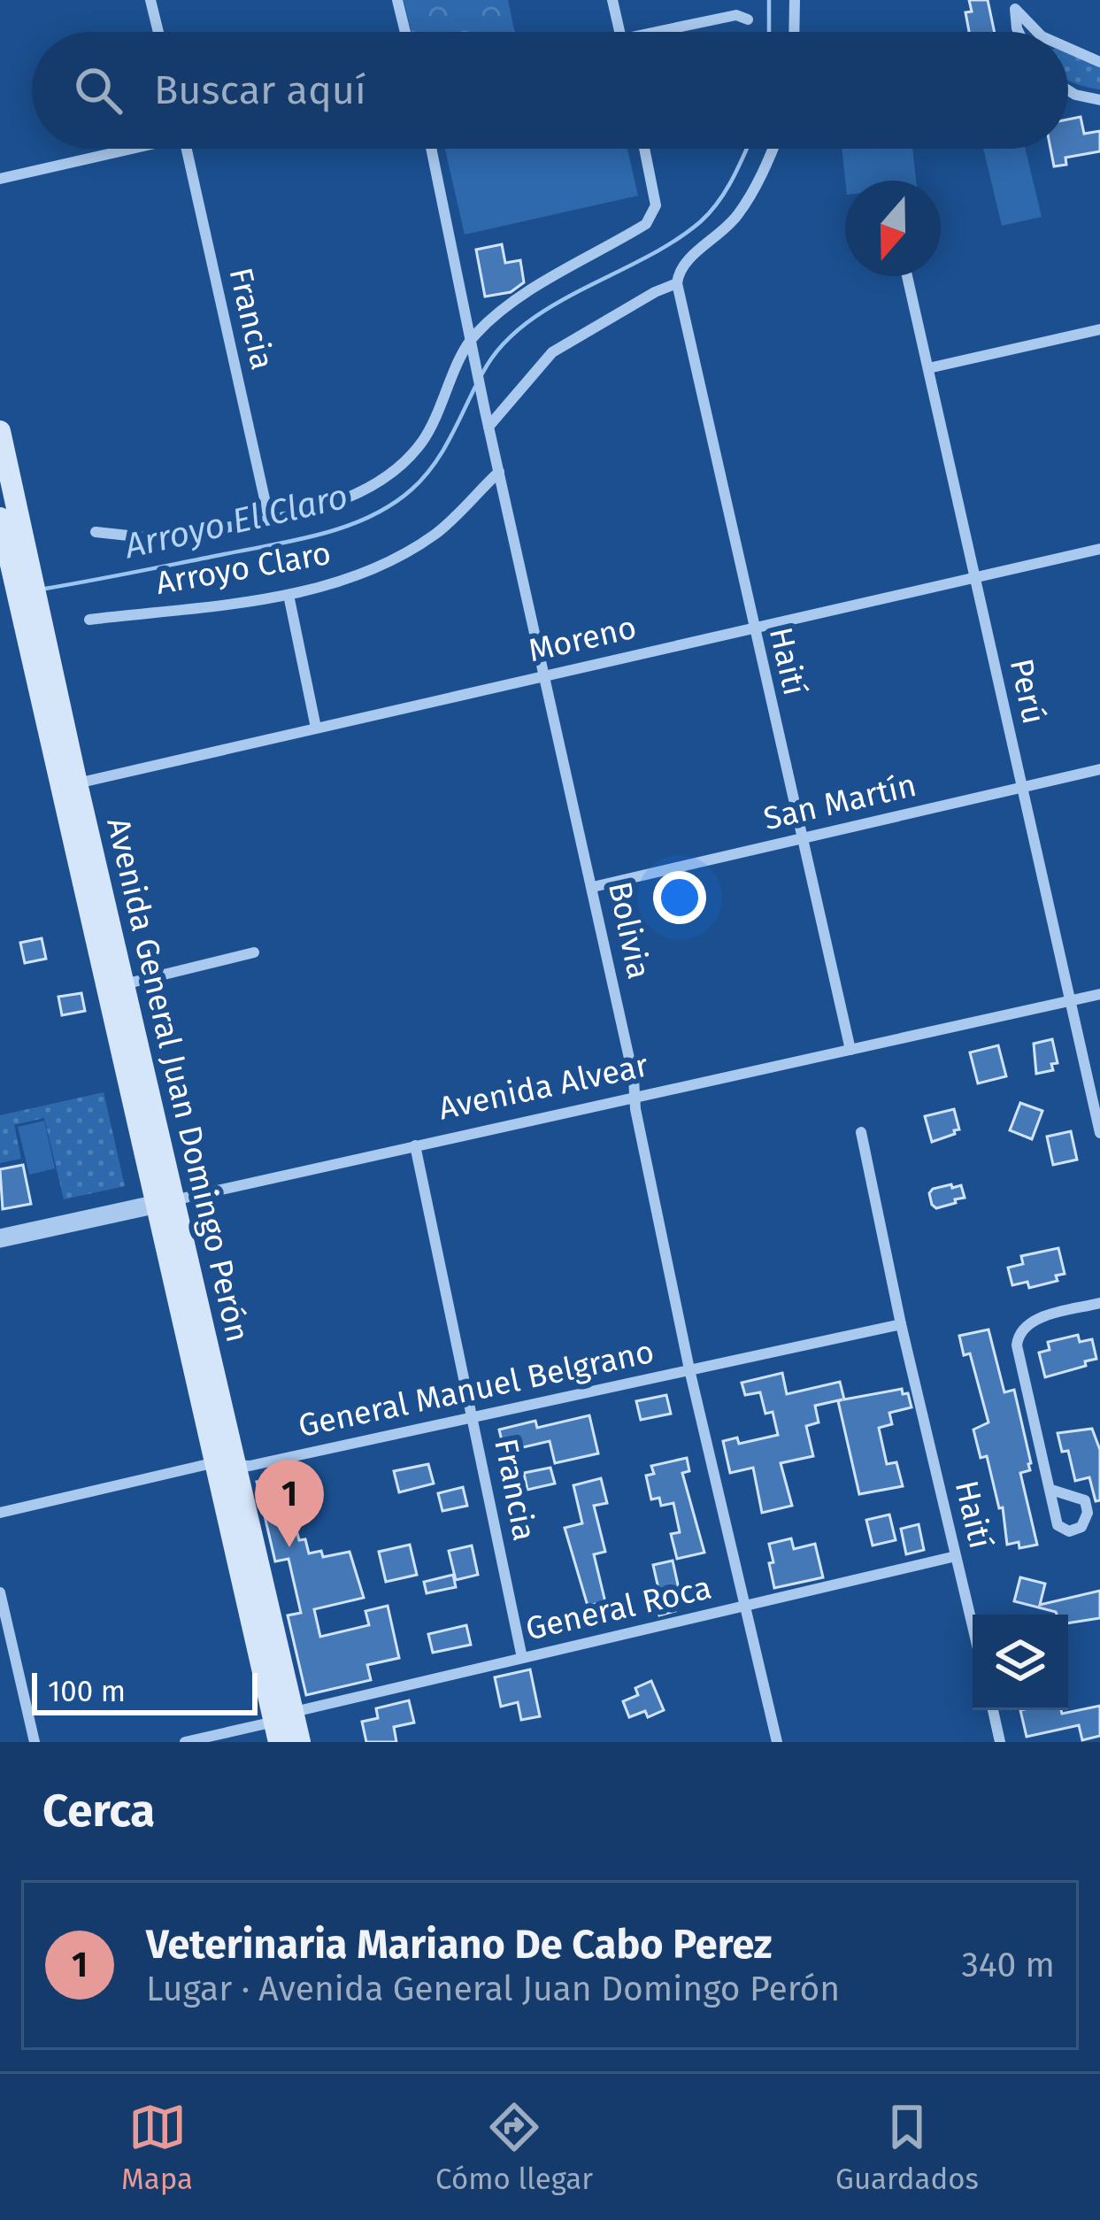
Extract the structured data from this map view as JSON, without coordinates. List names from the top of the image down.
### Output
{
  "streets": {
    "main road": ["Avenida General Juan Domingo Perón"],
    "street": [
      "Francia",
      "Arroyo Claro",
      "Moreno",
      "Haití",
      "Perú",
      "San Martín",
      "Bolivia",
      "Avenida Alvear",
      "General Manuel Belgrano",
      "General Roca"
    ]
  },
  "crossings": [
    ["Francia", "Arroyo Claro"],
    ["Francia", "Avenida Alvear"],
    ["Francia", "General Manuel Belgrano"],
    ["Francia", "General Roca"],
    ["Arroyo Claro", "Bolivia"],
    ["Moreno", "Haití"],
    ["Moreno", "Perú"],
    ["Moreno", "Bolivia"],
    ["Moreno", "Avenida General Juan Domingo Perón"],
    ["Haití", "San Martín"],
    ["Haití", "Avenida Alvear"],
    ["Haití", "General Manuel Belgrano"],
    ["Haití", "General Roca"],
    ["Perú", "San Martín"],
    ["Perú", "Avenida Alvear"],
    ["San Martín", "Bolivia"],
    ["Bolivia", "Avenida Alvear"],
    ["Bolivia", "General Manuel Belgrano"],
    ["Bolivia", "General Roca"],
    ["Avenida General Juan Domingo Perón", "Avenida Alvear"],
    ["Avenida General Juan Domingo Perón", "General Manuel Belgrano"],
    ["Avenida General Juan Domingo Perón", "General Roca"]
  ],
  "water": ["Arroyo El Claro"],
  "scale_bar": "100 m",
  "north": "bottom",
  "page": {
    "search": "Buscar aquí",
    "pins": "1",
    "scale": "100 m",
    "heading": "Cerca",
    "list": [
      {
        "mark": "1",
        "name": "Veterinaria Mariano De Cabo Perez",
        "note": "Lugar · Avenida General Juan Domingo Perón",
        "value": "340 m"
      }
    ],
    "nav": ["Mapa", "Cómo llegar", "Guardados"]
  }
}
